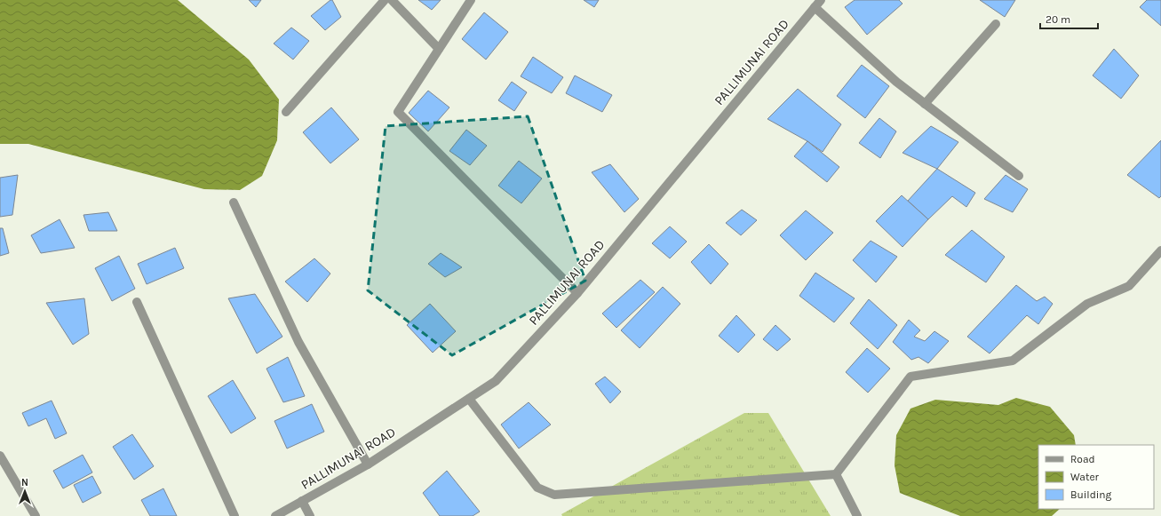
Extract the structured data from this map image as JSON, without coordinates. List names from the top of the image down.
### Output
{
  "streets": {
    "street": ["PALLIMUNAI ROAD"]
  },
  "legend": ["Road", "Water", "Building"],
  "scale_bar": "20 m",
  "north": "top"
}
